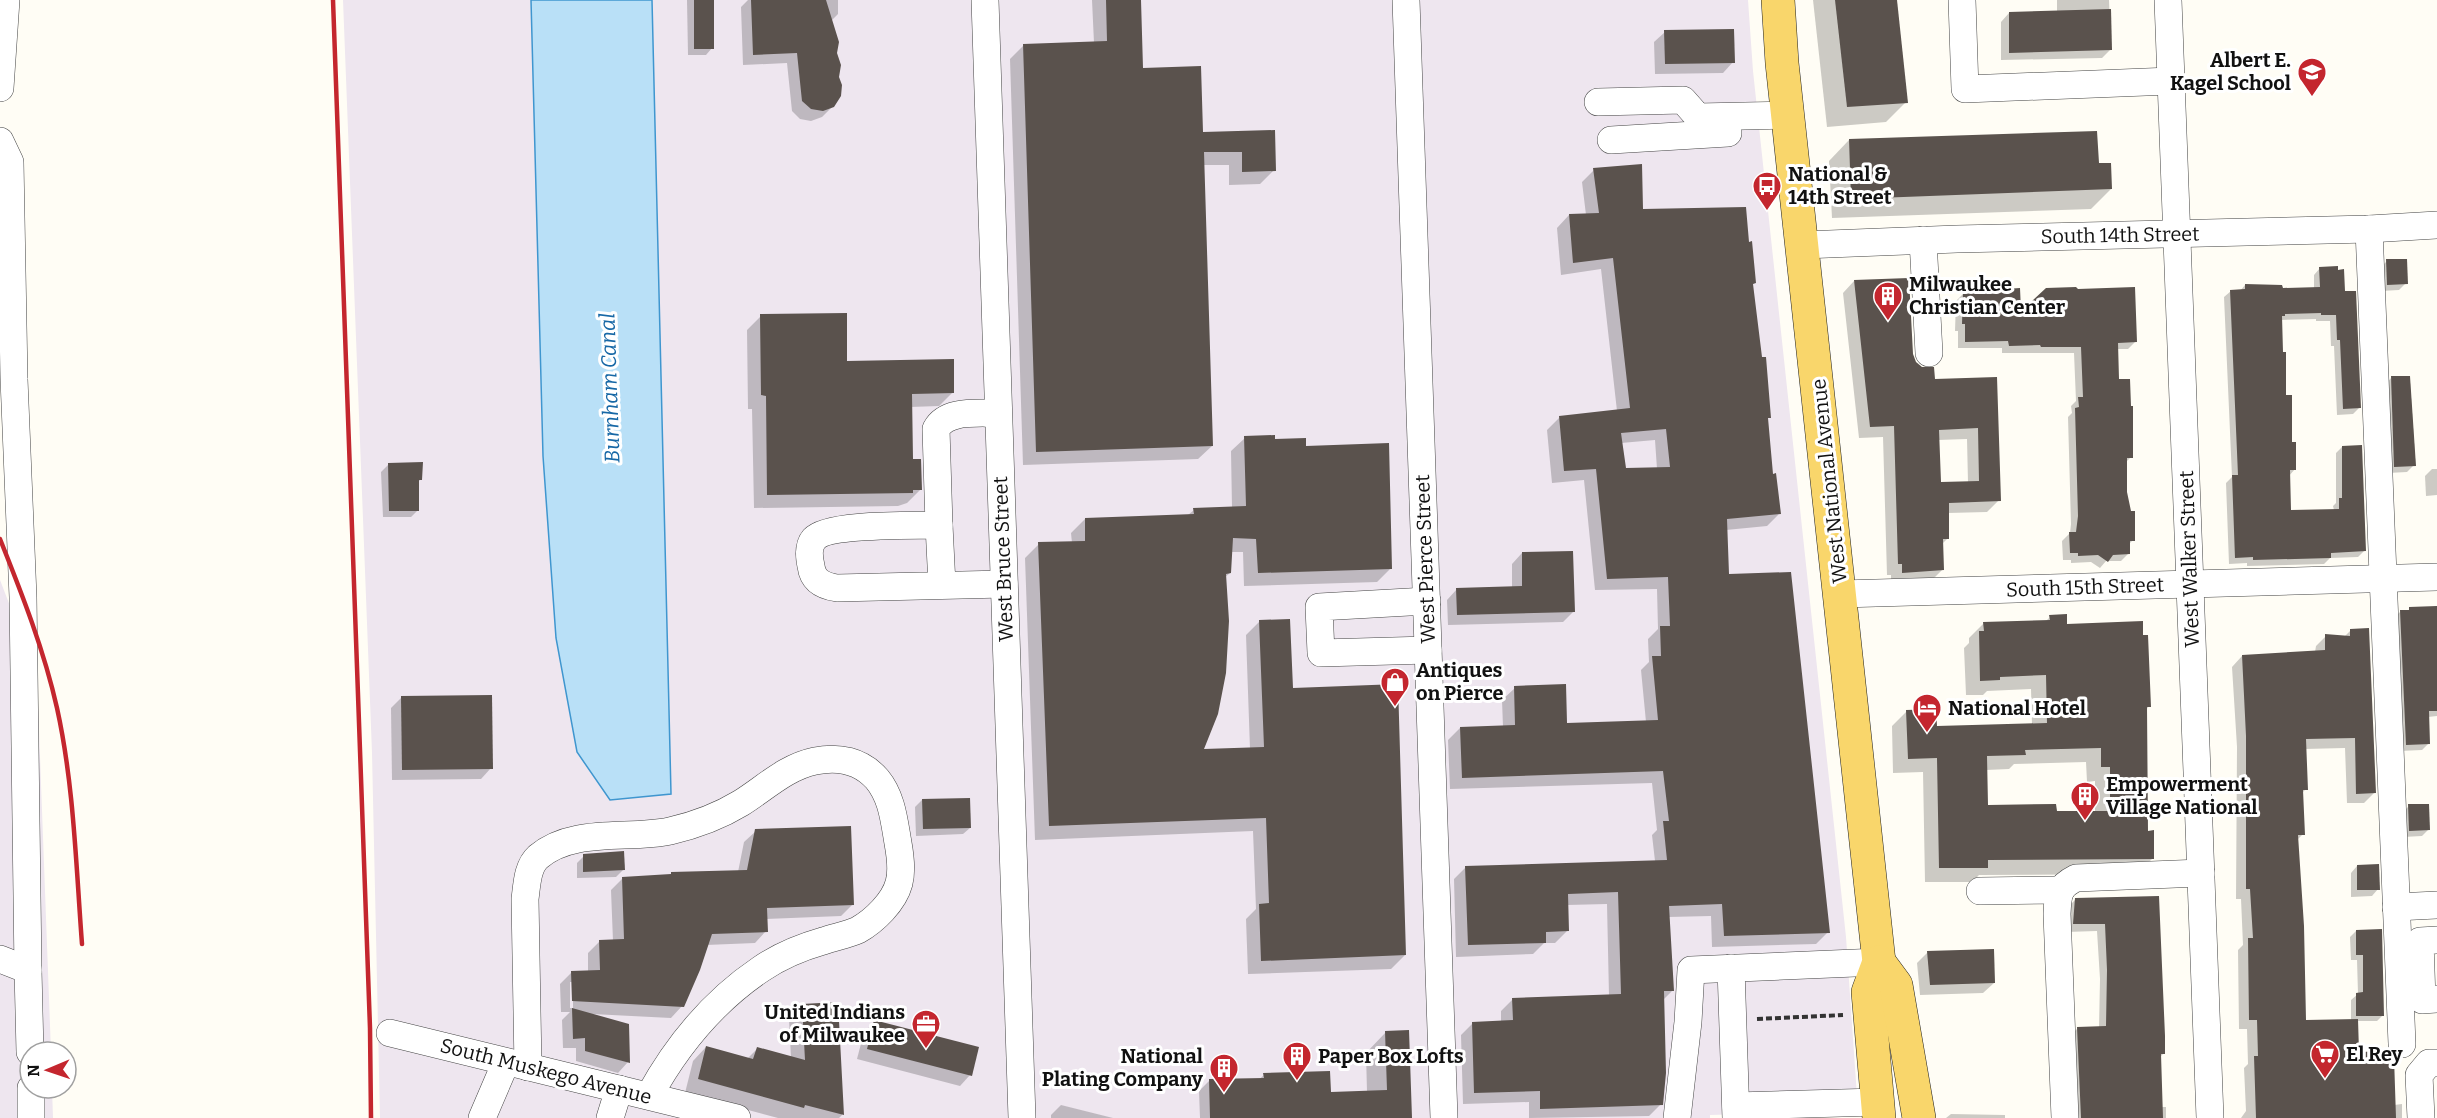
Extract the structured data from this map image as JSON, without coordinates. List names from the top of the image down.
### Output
{
  "streets": {
    "main road": ["West National Avenue"],
    "street": [
      "South 14th Street",
      "West Bruce Street",
      "West Pierce Street",
      "West Walker Street",
      "South 15th Street",
      "South Muskego Avenue"
    ]
  },
  "crossings": [
    ["South 14th Street", "West National Avenue"],
    ["South 14th Street", "West Walker Street"],
    ["West National Avenue", "South 15th Street"],
    ["West Walker Street", "South 15th Street"]
  ],
  "water": ["Burnham Canal"],
  "places": {
    "school or university": ["Albert E. Kagel School"],
    "bus stop": ["National & 14th Street"],
    "building": [
      "Milwaukee Christian Center",
      "Empowerment Village National",
      "Paper Box Lofts",
      "National Plating Company"
    ],
    "shop": ["Antiques on Pierce"],
    "hotel": ["National Hotel"],
    "office": ["United Indians of Milwaukee"],
    "supermarket": ["El Rey"]
  },
  "north": "left"
}
